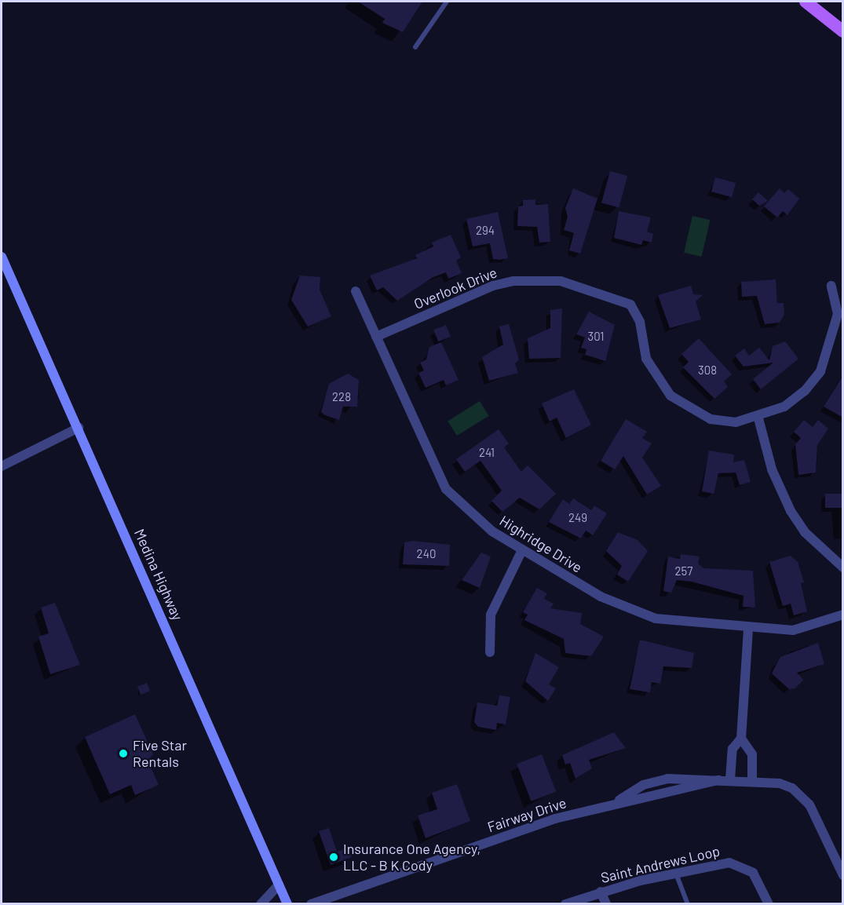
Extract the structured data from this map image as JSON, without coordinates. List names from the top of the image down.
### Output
{
  "streets": {
    "main road": ["Medina Highway"],
    "street": [
      "Overlook Drive",
      "Highridge Drive",
      "Fairway Drive",
      "Saint Andrews Loop"
    ]
  },
  "crossings": [
    ["Overlook Drive", "Highridge Drive"]
  ],
  "places": ["Five Star Rentals", "Insurance One Agency, LLC - B K Cody"],
  "house_numbers": [
    "294",
    "301",
    "308",
    "228",
    "241",
    "249",
    "240",
    "257"
  ]
}
